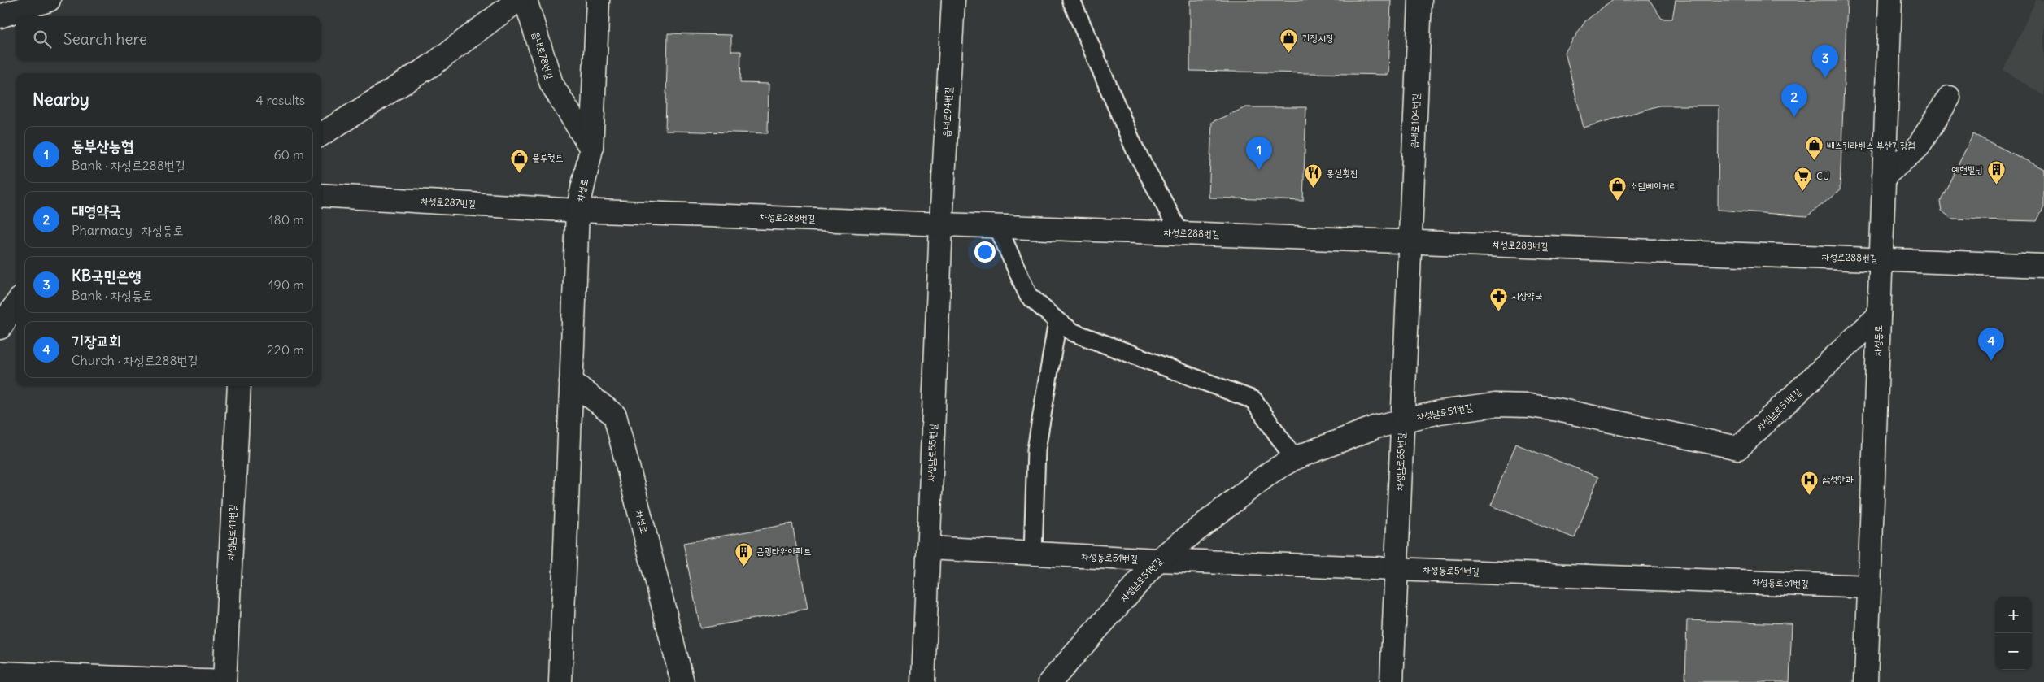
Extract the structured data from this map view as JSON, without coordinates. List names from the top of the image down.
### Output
{
  "streets": {
    "street": [
      "읍내로78번길",
      "읍내로94번길",
      "읍내로104번길",
      "차성로",
      "차성로287번길",
      "차성로288번길",
      "차성동로",
      "차성남로51번길",
      "차성남로55번길",
      "차성남로65번길",
      "차성남로41번길",
      "차성동로51번길"
    ]
  },
  "crossings": [
    ["읍내로78번길", "차성로"],
    ["읍내로94번길", "차성로288번길"],
    ["읍내로94번길", "차성남로55번길"],
    ["읍내로104번길", "차성로288번길"],
    ["읍내로104번길", "차성남로65번길"],
    ["차성로", "차성로287번길"],
    ["차성로", "차성로288번길"],
    ["차성로287번길", "차성로288번길"],
    ["차성로288번길", "차성동로"],
    ["차성로288번길", "차성남로55번길"],
    ["차성로288번길", "차성남로65번길"],
    ["차성동로", "차성남로51번길"],
    ["차성동로", "차성동로51번길"],
    ["차성남로51번길", "차성남로65번길"],
    ["차성남로51번길", "차성동로51번길"],
    ["차성남로55번길", "차성동로51번길"],
    ["차성남로65번길", "차성동로51번길"]
  ],
  "places": {
    "shop": [
      "기장시장",
      "배스킨라빈스 부산기장점",
      "블루컷트",
      "소담베이커리"
    ],
    "building": ["예현빌딩", "금광타워아파트"],
    "restaurant": ["몽실횟집"],
    "supermarket": ["CU"],
    "pharmacy": ["시장약국"],
    "hospital": ["삼성안과"]
  },
  "page": {
    "search": "Search here",
    "pins": [
      "3",
      "2",
      "1",
      "4"
    ],
    "heading": ["Nearby", "4 results"],
    "list": [
      {
        "mark": "1",
        "name": "동부산농협",
        "note": "Bank · 차성로288번길",
        "value": "60 m"
      },
      {
        "mark": "2",
        "name": "대영약국",
        "note": "Pharmacy · 차성동로",
        "value": "180 m"
      },
      {
        "mark": "3",
        "name": "KB국민은행",
        "note": "Bank · 차성동로",
        "value": "190 m"
      },
      {
        "mark": "4",
        "name": "기장교회",
        "note": "Church · 차성로288번길",
        "value": "220 m"
      }
    ],
    "map_buttons": ["+", "−"]
  }
}
